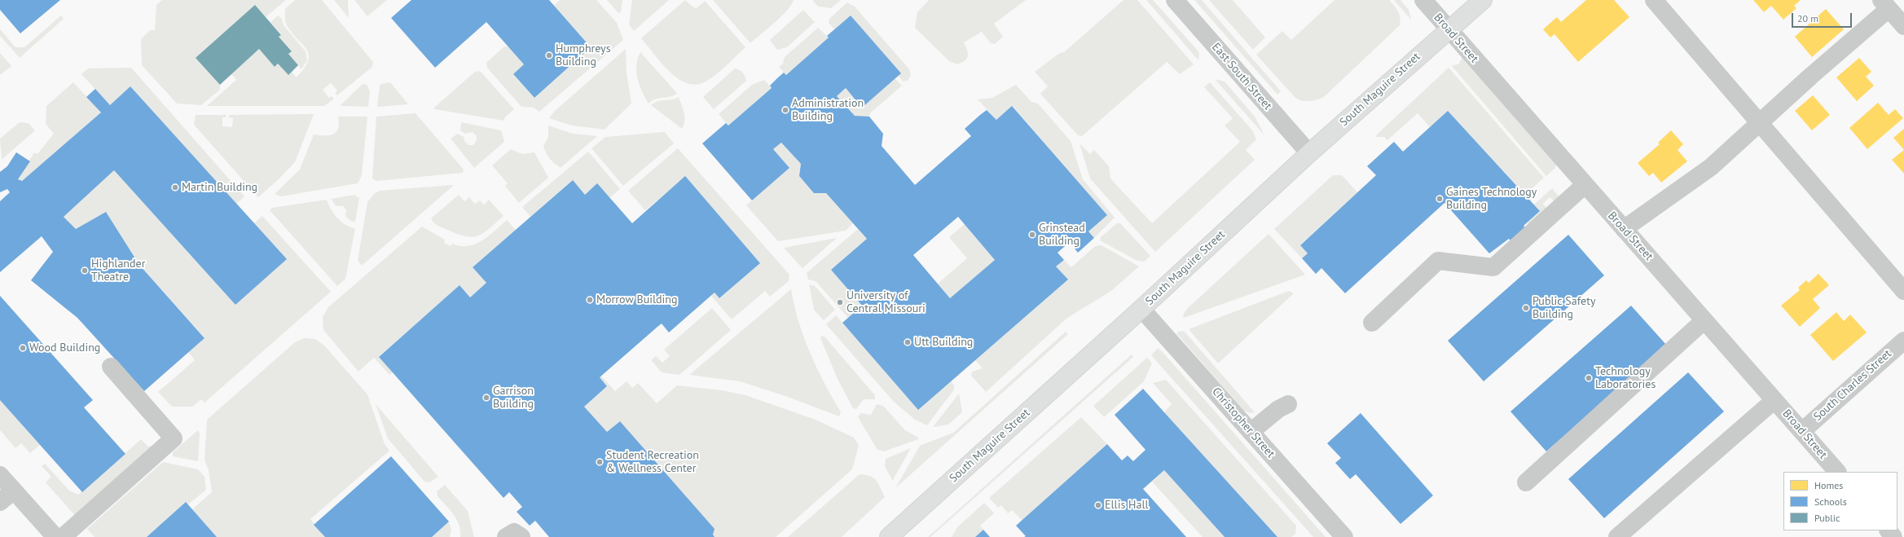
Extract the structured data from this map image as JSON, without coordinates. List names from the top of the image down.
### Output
{
  "streets": {
    "main road": ["South Maguire Street"],
    "street": [
      "Broad Street",
      "East South Street",
      "South Charles Street",
      "Christopher Street"
    ]
  },
  "crossings": [
    ["Broad Street", "South Maguire Street"],
    ["Broad Street", "South Charles Street"],
    ["East South Street", "South Maguire Street"],
    ["South Maguire Street", "Christopher Street"]
  ],
  "places": [
    "Humphreys Building",
    "Administration Building",
    "Martin Building",
    "Gaines Technology Building",
    "Grinstead Building",
    "Highlander Theatre",
    "Morrow Building",
    "University of Central Missouri",
    "Public Safety Building",
    "Utt Building",
    "Wood Building",
    "Technology Laboratories",
    "Garrison Building",
    "Student Recreation & Wellness Center",
    "Ellis Hall"
  ],
  "legend": ["Homes", "Schools", "Public"],
  "scale_bar": "20 m"
}
